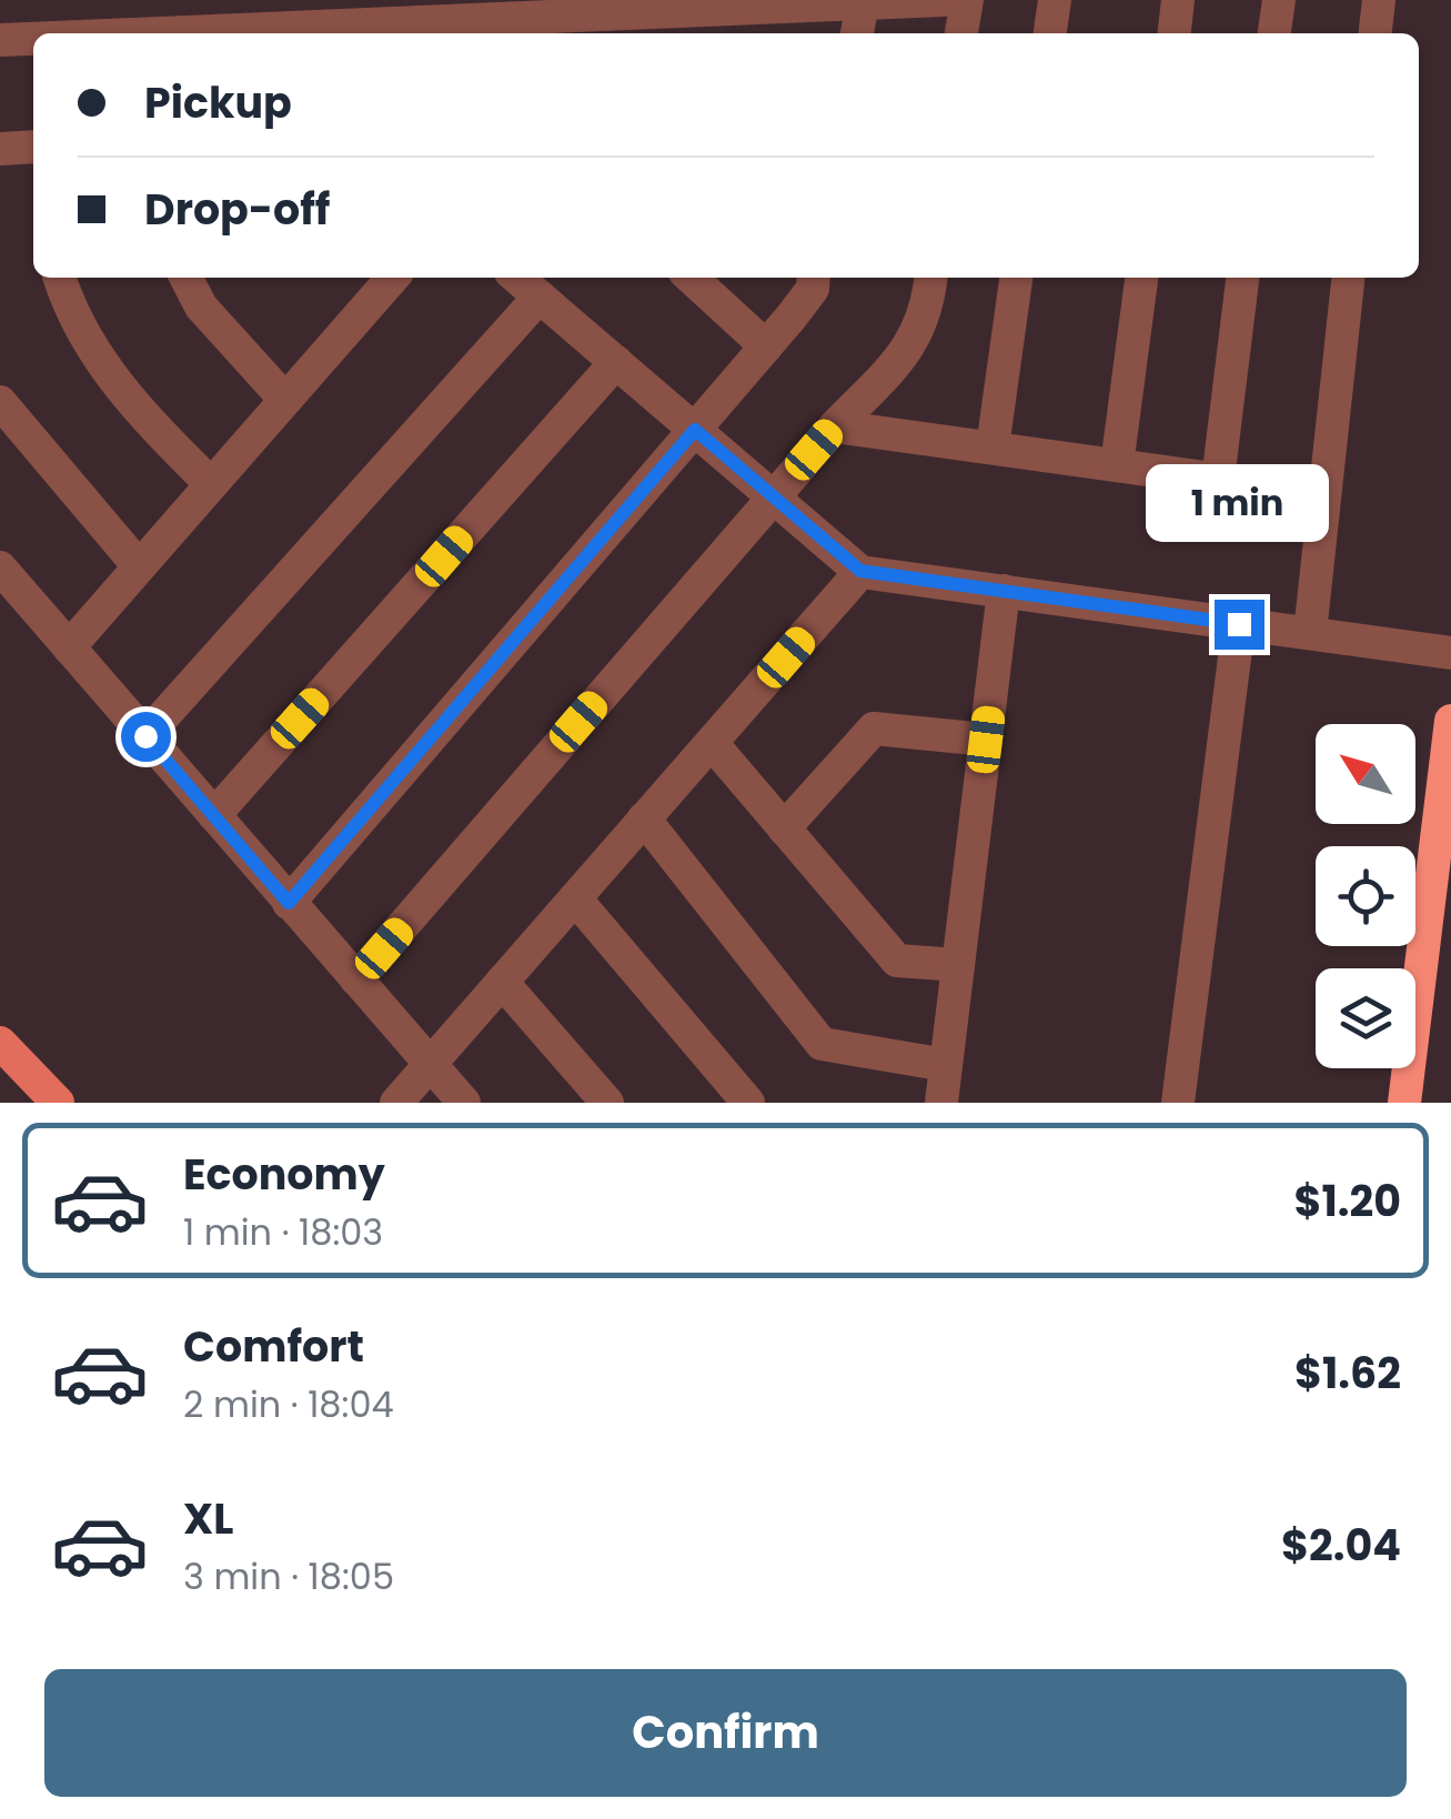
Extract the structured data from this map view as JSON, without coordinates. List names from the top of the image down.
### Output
{
  "north": "top left",
  "page": {
    "banner": ["Pickup", "Drop-off"],
    "bubble": "1 min",
    "list": [
      {
        "name": "Economy",
        "note": "1 min · 18:03",
        "value": "$1.20"
      },
      {
        "name": "Comfort",
        "note": "2 min · 18:04",
        "value": "$1.62"
      },
      {
        "name": "XL",
        "note": "3 min · 18:05",
        "value": "$2.04"
      }
    ],
    "buttons": "Confirm"
  }
}
